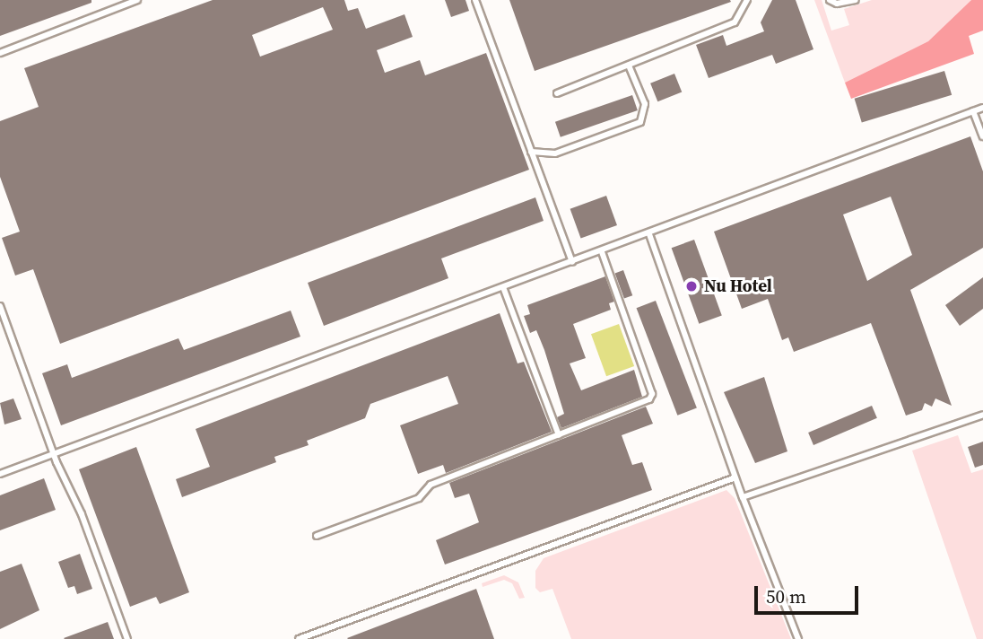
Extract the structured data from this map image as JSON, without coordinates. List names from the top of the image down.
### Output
{
  "places": ["Nu Hotel"],
  "scale_bar": "50 m"
}
